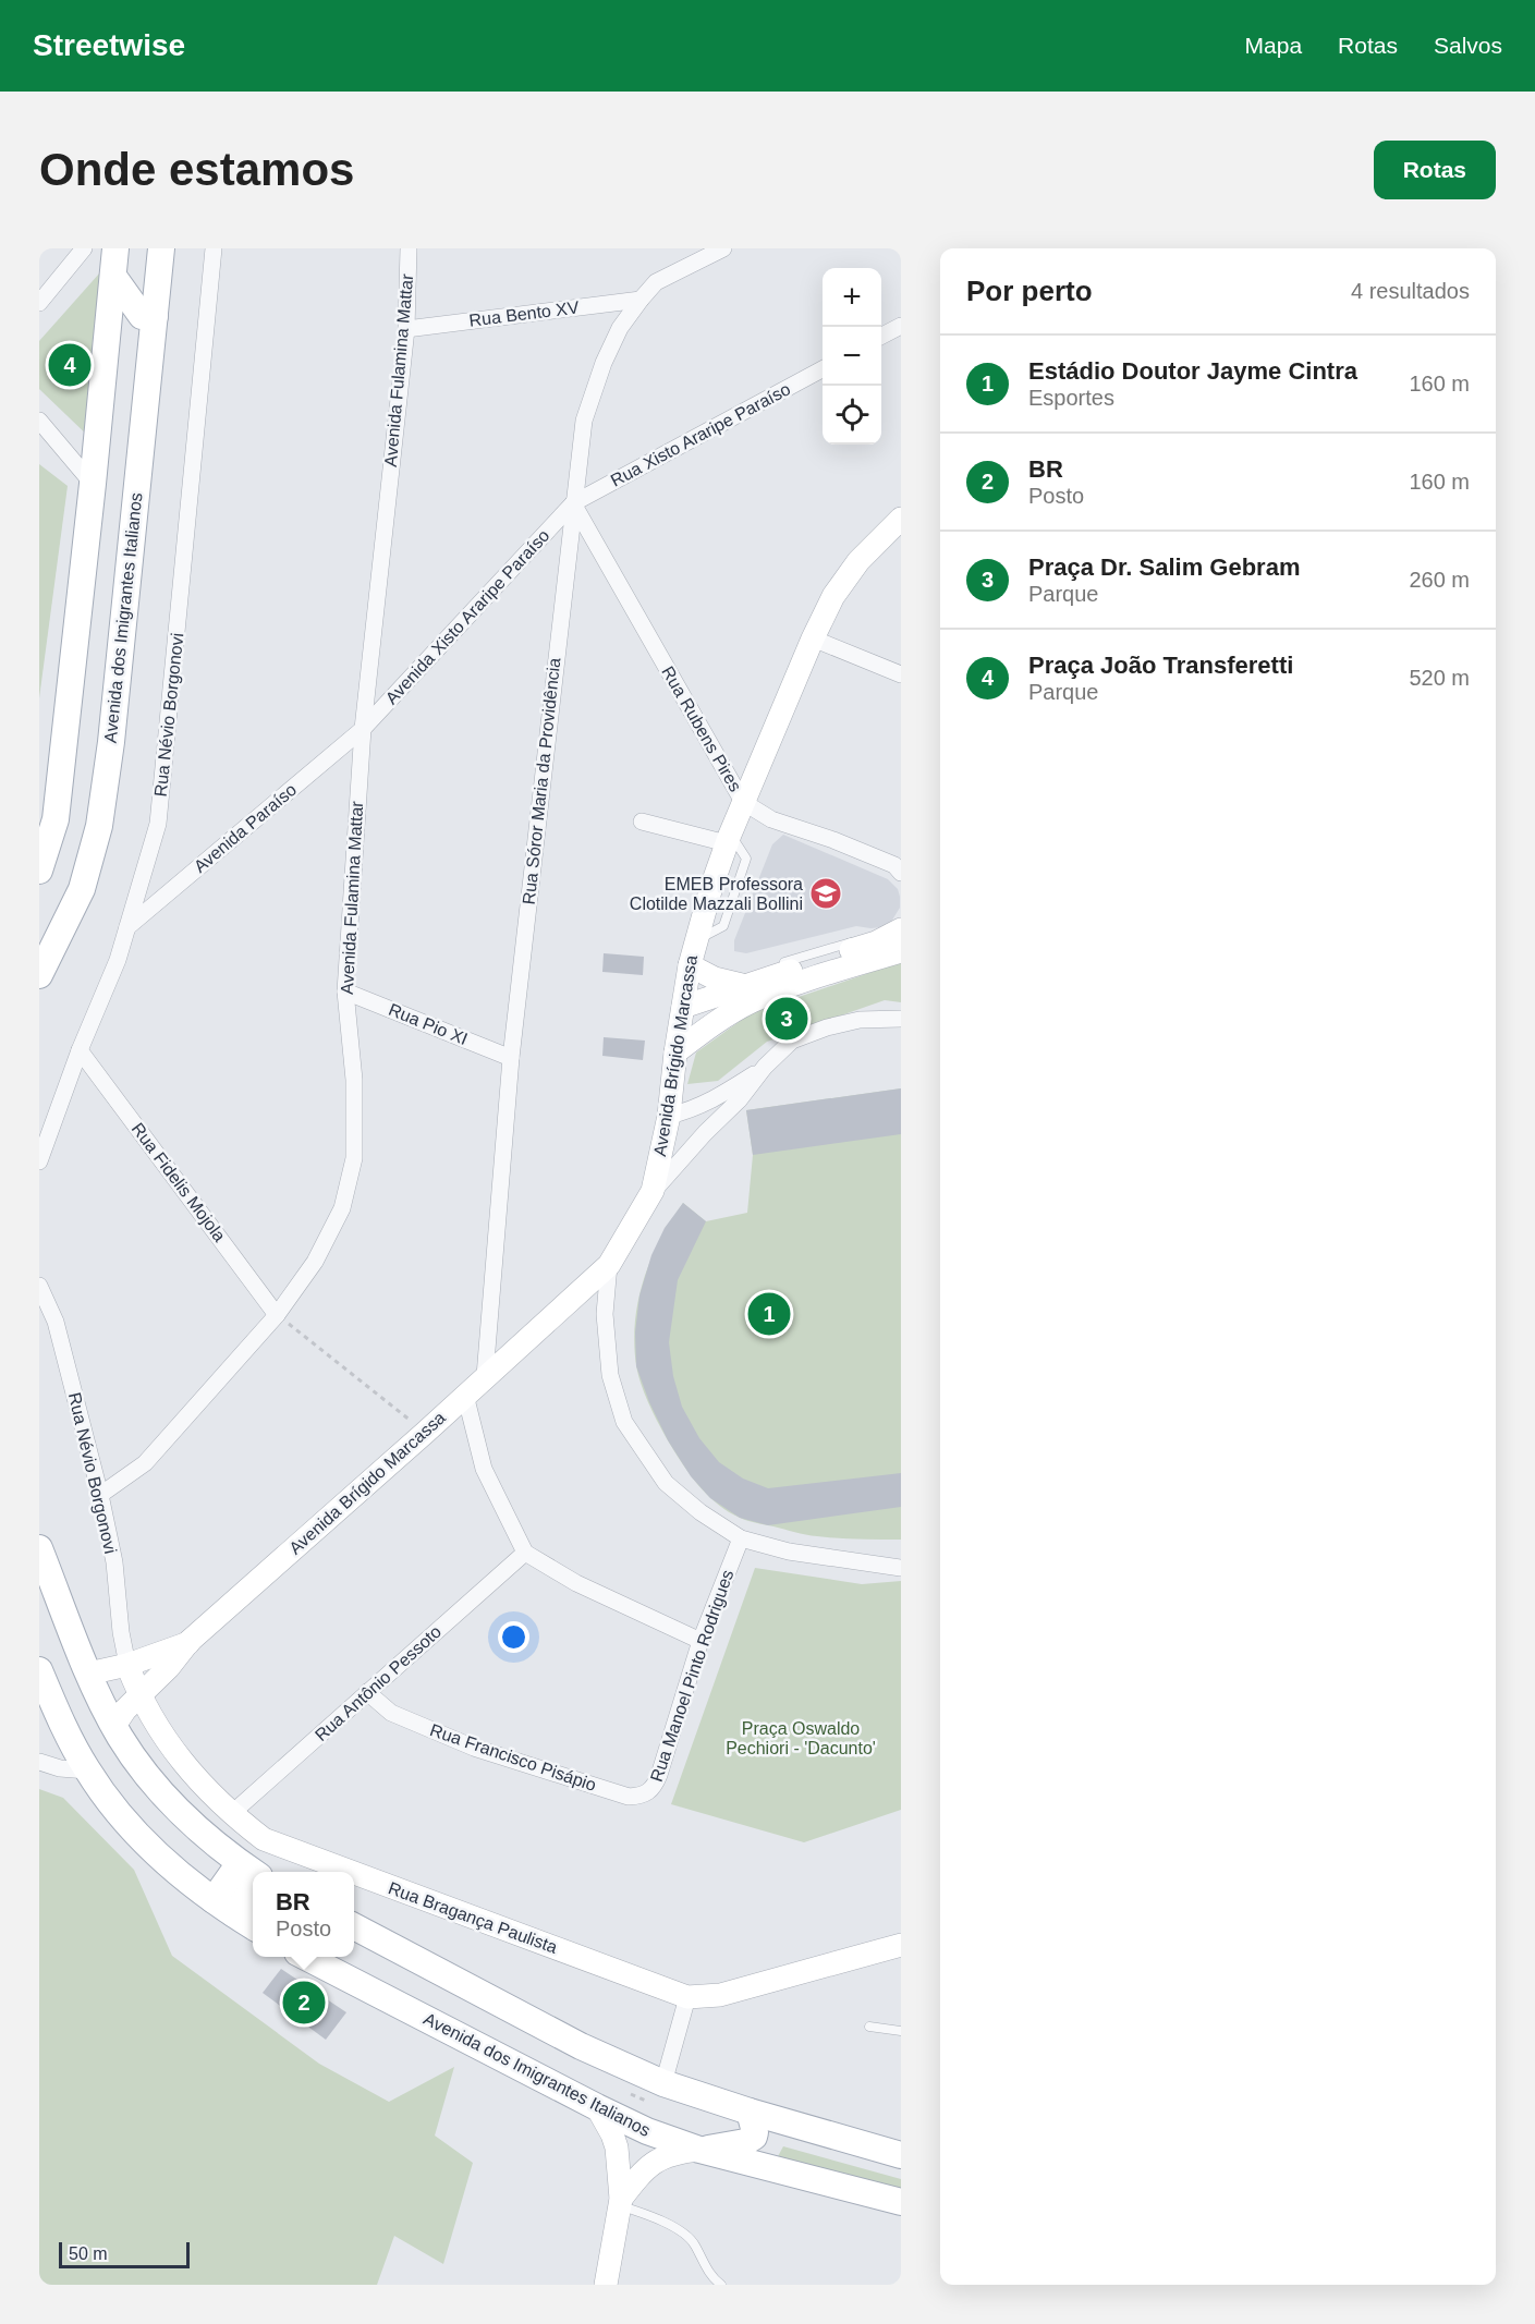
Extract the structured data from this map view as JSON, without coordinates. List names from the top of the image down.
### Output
{
  "streets": {
    "main road": ["Avenida dos Imigrantes Italianos"],
    "street": [
      "Rua Bento XV",
      "Avenida Fulamina Mattar",
      "Rua Xisto Araripe Paraíso",
      "Avenida Xisto Araripe Paraíso",
      "Rua Névio Borgonovi",
      "Rua Rubens Pires",
      "Rua Sóror Maria da Providência",
      "Avenida Paraíso",
      "Rua Pio XI",
      "Avenida Brígido Marcassa",
      "Rua Fidelis Mojola",
      "Rua Manoel Pinto Rodrigues",
      "Rua Antônio Pessoto",
      "Rua Francisco Pisápio",
      "Rua Bragança Paulista"
    ]
  },
  "crossings": [
    ["Rua Bento XV", "Avenida Fulamina Mattar"],
    ["Rua Bento XV", "Rua Sóror Maria da Providência"],
    ["Avenida Fulamina Mattar", "Avenida Xisto Araripe Paraíso"],
    ["Avenida Fulamina Mattar", "Rua Névio Borgonovi"],
    ["Avenida Fulamina Mattar", "Avenida Paraíso"],
    ["Avenida Fulamina Mattar", "Rua Pio XI"],
    ["Avenida Fulamina Mattar", "Rua Fidelis Mojola"],
    ["Rua Xisto Araripe Paraíso", "Avenida Xisto Araripe Paraíso"],
    ["Rua Xisto Araripe Paraíso", "Rua Rubens Pires"],
    ["Rua Xisto Araripe Paraíso", "Rua Sóror Maria da Providência"],
    ["Avenida Xisto Araripe Paraíso", "Rua Rubens Pires"],
    ["Avenida Xisto Araripe Paraíso", "Rua Sóror Maria da Providência"],
    ["Avenida Xisto Araripe Paraíso", "Avenida Paraíso"],
    ["Rua Névio Borgonovi", "Avenida Paraíso"],
    ["Rua Névio Borgonovi", "Avenida Brígido Marcassa"],
    ["Rua Névio Borgonovi", "Rua Fidelis Mojola"],
    ["Rua Névio Borgonovi", "Rua Bragança Paulista"],
    ["Rua Rubens Pires", "Rua Sóror Maria da Providência"],
    ["Rua Rubens Pires", "Avenida Brígido Marcassa"],
    ["Rua Sóror Maria da Providência", "Rua Pio XI"],
    ["Rua Sóror Maria da Providência", "Avenida Brígido Marcassa"],
    ["Avenida Brígido Marcassa", "Rua Bragança Paulista"],
    ["Rua Manoel Pinto Rodrigues", "Rua Francisco Pisápio"],
    ["Rua Antônio Pessoto", "Rua Francisco Pisápio"],
    ["Rua Antônio Pessoto", "Rua Bragança Paulista"]
  ],
  "parks": ["Praça Oswaldo Pechiori - 'Dacunto'"],
  "places": {
    "school or university": ["EMEB Professora Clotilde Mazzali Bollini"]
  },
  "scale_bar": "50 m",
  "page": {
    "header": "Streetwise",
    "nav": ["Mapa", "Rotas", "Salvos"],
    "buttons": "Rotas",
    "title": "Onde estamos",
    "heading": ["Por perto", "4 resultados"],
    "map_buttons": ["+", "−"],
    "list": [
      {
        "mark": "1",
        "name": "Estádio Doutor Jayme Cintra",
        "note": "Esportes",
        "value": "160 m"
      },
      {
        "mark": "2",
        "name": "BR",
        "note": "Posto",
        "value": "160 m"
      },
      {
        "mark": "3",
        "name": "Praça Dr. Salim Gebram",
        "note": "Parque",
        "value": "260 m"
      },
      {
        "mark": "4",
        "name": "Praça João Transferetti",
        "note": "Parque",
        "value": "520 m"
      }
    ],
    "pins": [
      "4",
      "3",
      "1",
      "2"
    ],
    "popup": ["BR", "Posto"],
    "scale": "50 m"
  }
}
